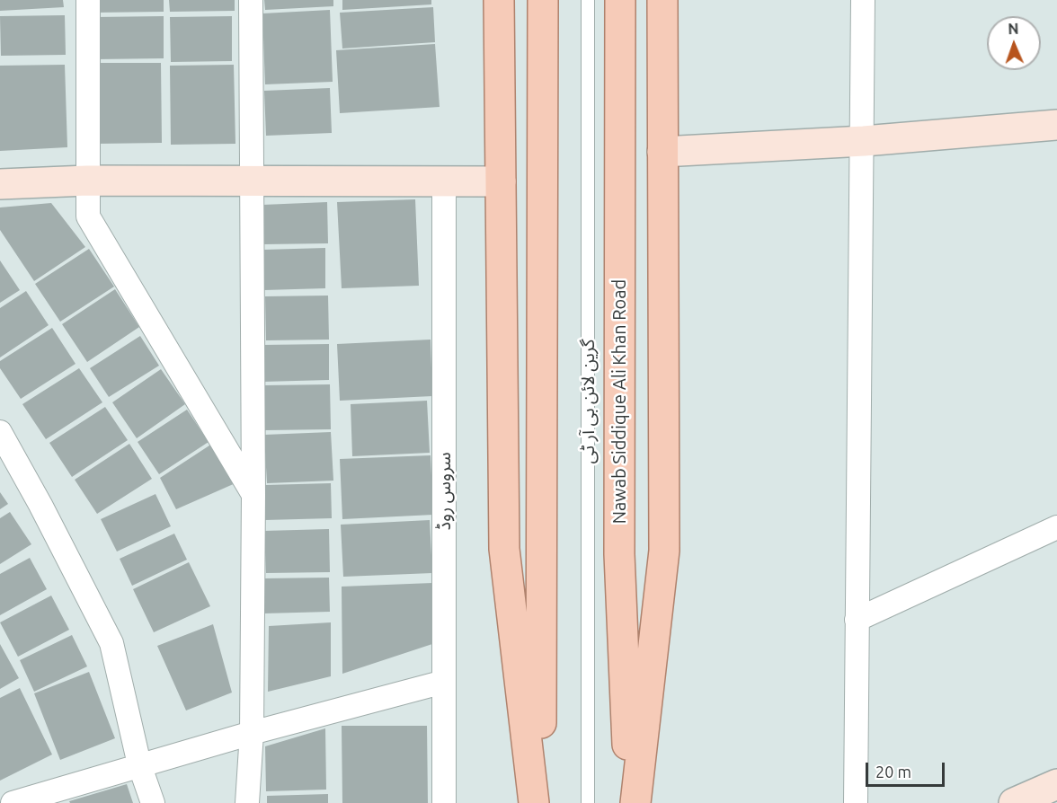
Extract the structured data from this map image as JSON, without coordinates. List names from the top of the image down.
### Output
{
  "streets": {
    "main road": ["Nawab Siddique Ali Khan Road"],
    "street": ["سروس روڈ"],
    "lane": ["گرین لائن بی آر ٹی"]
  },
  "scale_bar": "20 m",
  "north": "top"
}
